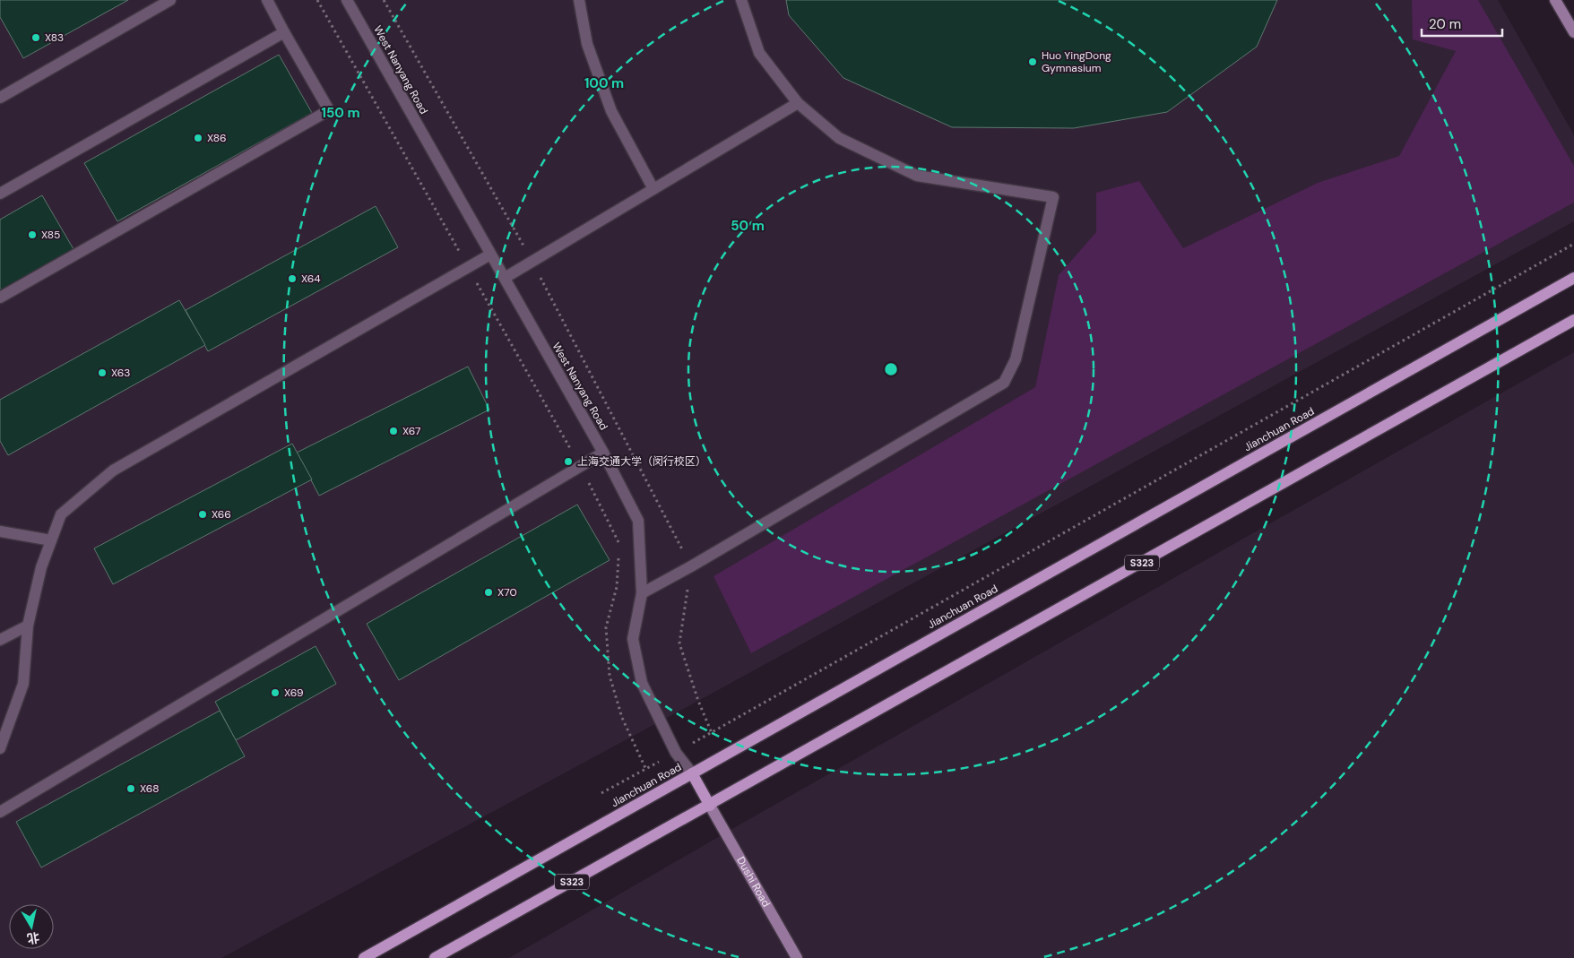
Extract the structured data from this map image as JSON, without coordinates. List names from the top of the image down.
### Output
{
  "streets": {
    "main road": ["West Nanyang Road", "Jianchuan Road", "S323"],
    "street": ["Dushi Road"]
  },
  "crossings": [
    ["West Nanyang Road", "Jianchuan Road"],
    ["West Nanyang Road", "S323"],
    ["West Nanyang Road", "Dushi Road"],
    ["S323", "Dushi Road"]
  ],
  "places": [
    "X83",
    "Huo YingDong Gymnasium",
    "X86",
    "X85",
    "X64",
    "X63",
    "X67",
    "上海交通大学（闵行校区）",
    "X66",
    "X70",
    "X69",
    "X68"
  ],
  "scale_bar": "20 m",
  "north": "bottom",
  "rings": ["100 m", "150 m", "50 m"]
}
